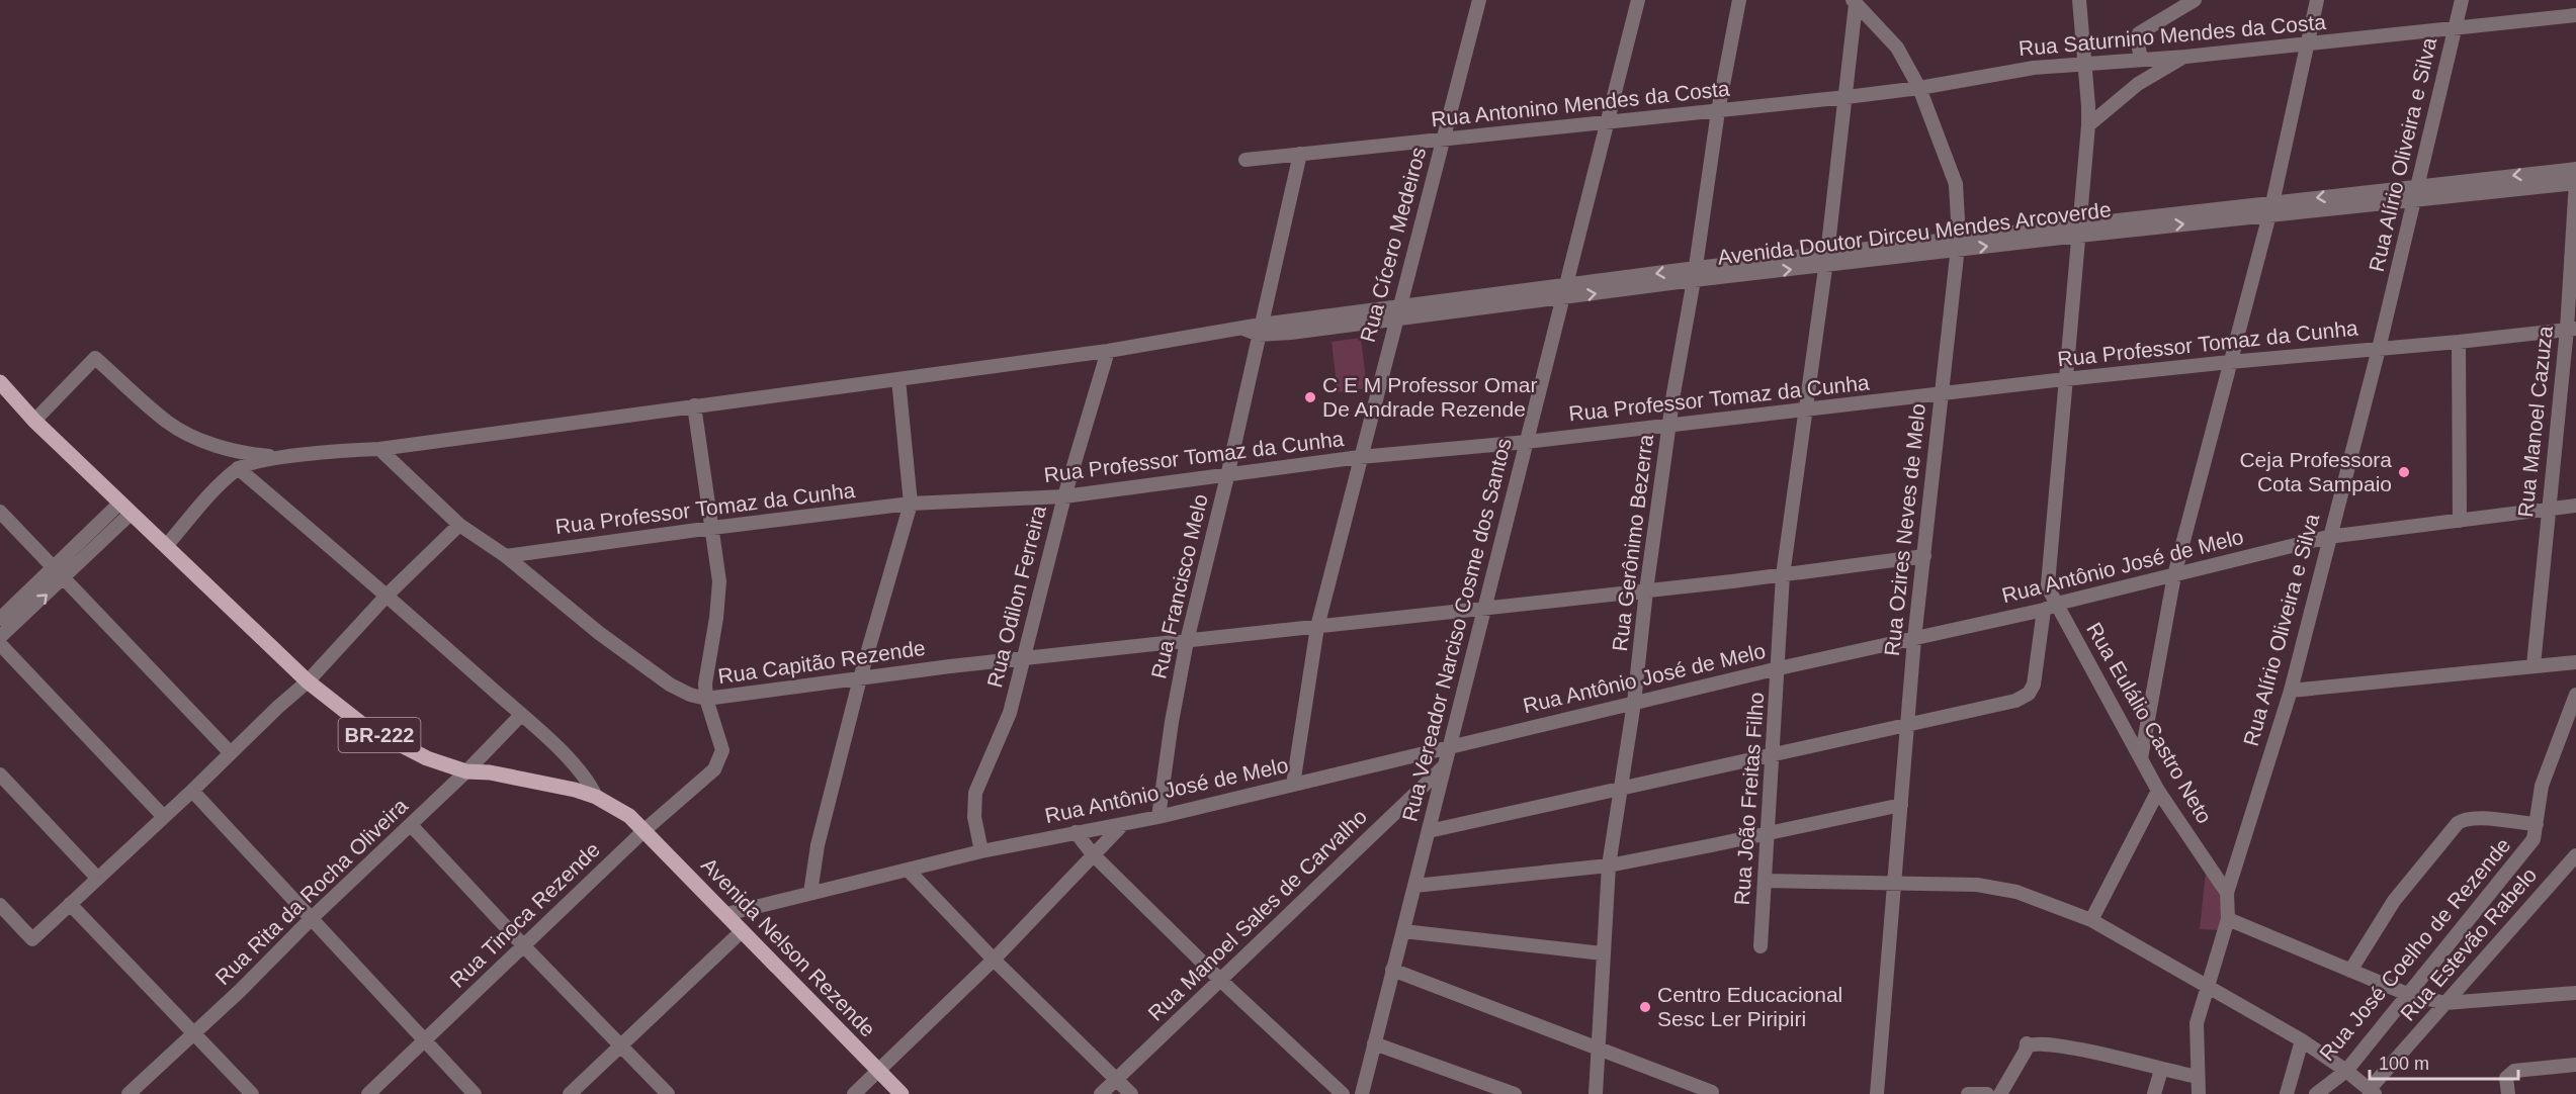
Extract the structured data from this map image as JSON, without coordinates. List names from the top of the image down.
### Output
{
  "streets": {
    "main road": ["BR-222", "Avenida Nelson Rezende"],
    "street": [
      "Rua Saturnino Mendes da Costa",
      "Rua Antonino Mendes da Costa",
      "Rua Alírio Oliveira e Silva",
      "Avenida Doutor Dirceu Mendes Arcoverde",
      "Rua Cícero Medeiros",
      "Rua Professor Tomaz da Cunha",
      "Rua Manoel Cazuza",
      "Rua Ozires Neves de Melo",
      "Rua Gerônimo Bezerra",
      "Rua Antônio José de Melo",
      "Rua Francisco Melo",
      "Rua Odilon Ferreira",
      "Rua Vereador Narciso Cosme dos Santos",
      "Rua Capitão Rezende",
      "Rua Eulálio Castro Neto",
      "Rua João Freitas Filho",
      "Rua Rita da Rocha Oliveira",
      "Rua Tinoca Rezende",
      "Rua Manoel Sales de Carvalho",
      "Rua Estevão Rabelo",
      "Rua José Coelho de Rezende"
    ]
  },
  "crossings": [
    ["Rua Saturnino Mendes da Costa", "Rua Antonino Mendes da Costa"],
    ["Rua Saturnino Mendes da Costa", "Rua Alírio Oliveira e Silva"],
    ["Rua Saturnino Mendes da Costa", "Rua Ozires Neves de Melo"],
    ["Rua Saturnino Mendes da Costa", "Rua Eulálio Castro Neto"],
    ["Rua Antonino Mendes da Costa", "Rua Cícero Medeiros"],
    ["Rua Antonino Mendes da Costa", "Rua Ozires Neves de Melo"],
    ["Rua Antonino Mendes da Costa", "Rua Gerônimo Bezerra"],
    ["Rua Antonino Mendes da Costa", "Rua Francisco Melo"],
    ["Rua Antonino Mendes da Costa", "Rua Vereador Narciso Cosme dos Santos"],
    ["Rua Antonino Mendes da Costa", "Rua João Freitas Filho"],
    ["Rua Alírio Oliveira e Silva", "Avenida Doutor Dirceu Mendes Arcoverde"],
    ["Rua Alírio Oliveira e Silva", "Rua Professor Tomaz da Cunha"],
    ["Rua Alírio Oliveira e Silva", "Rua Antônio José de Melo"],
    ["Rua Alírio Oliveira e Silva", "Rua Eulálio Castro Neto"],
    ["Avenida Doutor Dirceu Mendes Arcoverde", "Rua Cícero Medeiros"],
    ["Avenida Doutor Dirceu Mendes Arcoverde", "Rua Manoel Cazuza"],
    ["Avenida Doutor Dirceu Mendes Arcoverde", "Rua Ozires Neves de Melo"],
    ["Avenida Doutor Dirceu Mendes Arcoverde", "Rua Gerônimo Bezerra"],
    ["Avenida Doutor Dirceu Mendes Arcoverde", "Rua Francisco Melo"],
    ["Avenida Doutor Dirceu Mendes Arcoverde", "Rua Vereador Narciso Cosme dos Santos"],
    ["Avenida Doutor Dirceu Mendes Arcoverde", "Rua Eulálio Castro Neto"],
    ["Avenida Doutor Dirceu Mendes Arcoverde", "Rua João Freitas Filho"],
    ["Rua Cícero Medeiros", "Rua Professor Tomaz da Cunha"],
    ["Rua Cícero Medeiros", "Rua Antônio José de Melo"],
    ["Rua Cícero Medeiros", "Rua Capitão Rezende"],
    ["Rua Professor Tomaz da Cunha", "Rua Manoel Cazuza"],
    ["Rua Professor Tomaz da Cunha", "Rua Ozires Neves de Melo"],
    ["Rua Professor Tomaz da Cunha", "Rua Gerônimo Bezerra"],
    ["Rua Professor Tomaz da Cunha", "Rua Francisco Melo"],
    ["Rua Professor Tomaz da Cunha", "Rua Odilon Ferreira"],
    ["Rua Professor Tomaz da Cunha", "Rua Vereador Narciso Cosme dos Santos"],
    ["Rua Professor Tomaz da Cunha", "Rua Capitão Rezende"],
    ["Rua Professor Tomaz da Cunha", "Rua Eulálio Castro Neto"],
    ["Rua Professor Tomaz da Cunha", "Rua João Freitas Filho"],
    ["Rua Manoel Cazuza", "Rua Antônio José de Melo"],
    ["Rua Ozires Neves de Melo", "Rua Antônio José de Melo"],
    ["Rua Ozires Neves de Melo", "Rua Capitão Rezende"],
    ["Rua Ozires Neves de Melo", "Rua João Freitas Filho"],
    ["Rua Gerônimo Bezerra", "Rua Antônio José de Melo"],
    ["Rua Gerônimo Bezerra", "Rua Capitão Rezende"],
    ["Rua Antônio José de Melo", "Rua Francisco Melo"],
    ["Rua Antônio José de Melo", "Rua Odilon Ferreira"],
    ["Rua Antônio José de Melo", "Rua Vereador Narciso Cosme dos Santos"],
    ["Rua Antônio José de Melo", "Rua Eulálio Castro Neto"],
    ["Rua Antônio José de Melo", "Rua João Freitas Filho"],
    ["Rua Antônio José de Melo", "Avenida Nelson Rezende"],
    ["Rua Francisco Melo", "Rua Capitão Rezende"],
    ["Rua Odilon Ferreira", "Rua Capitão Rezende"],
    ["Rua Vereador Narciso Cosme dos Santos", "Rua Capitão Rezende"],
    ["Rua Vereador Narciso Cosme dos Santos", "Rua Manoel Sales de Carvalho"],
    ["Rua Capitão Rezende", "Rua João Freitas Filho"],
    ["Rua Capitão Rezende", "Rua Tinoca Rezende"],
    ["BR-222", "Rua Rita da Rocha Oliveira"],
    ["BR-222", "Rua Tinoca Rezende"],
    ["BR-222", "Avenida Nelson Rezende"],
    ["Rua Tinoca Rezende", "Avenida Nelson Rezende"]
  ],
  "places": ["C E M Professor Omar De Andrade Rezende", "Ceja Professora Cota Sampaio", "Centro Educacional Sesc Ler Piripiri"],
  "scale_bar": "100 m"
}
